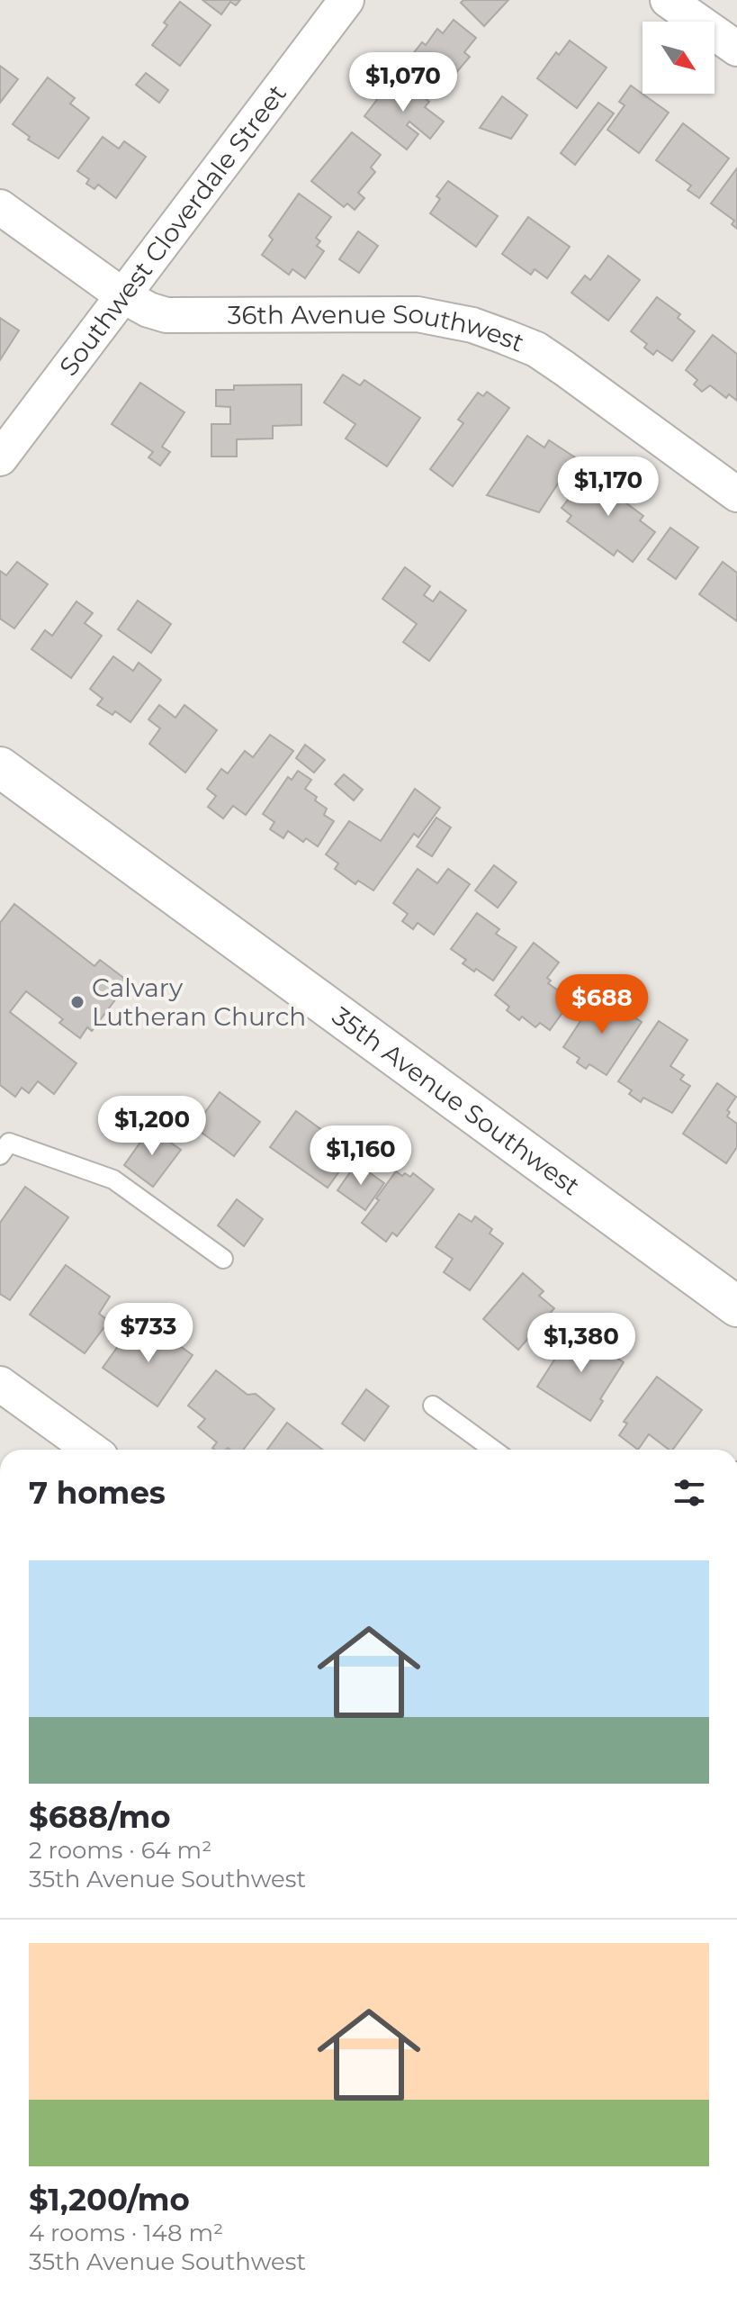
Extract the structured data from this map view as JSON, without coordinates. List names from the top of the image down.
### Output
{
  "streets": {
    "main road": ["35th Avenue Southwest"],
    "street": ["Southwest Cloverdale Street", "36th Avenue Southwest"]
  },
  "crossings": [
    ["Southwest Cloverdale Street", "36th Avenue Southwest"]
  ],
  "places": ["Calvary Lutheran Church"],
  "north": "bottom right",
  "page": {
    "price": [
      "$1,070",
      "$1,170",
      "$688",
      "$1,200",
      "$1,160",
      "$733",
      "$1,380"
    ],
    "heading": "7 homes",
    "list": [
      {
        "name": "$688/mo",
        "note": "2 rooms · 64 m² · 35th Avenue Southwest"
      },
      {
        "name": "$1,200/mo",
        "note": "4 rooms · 148 m² · 35th Avenue Southwest"
      }
    ]
  }
}
